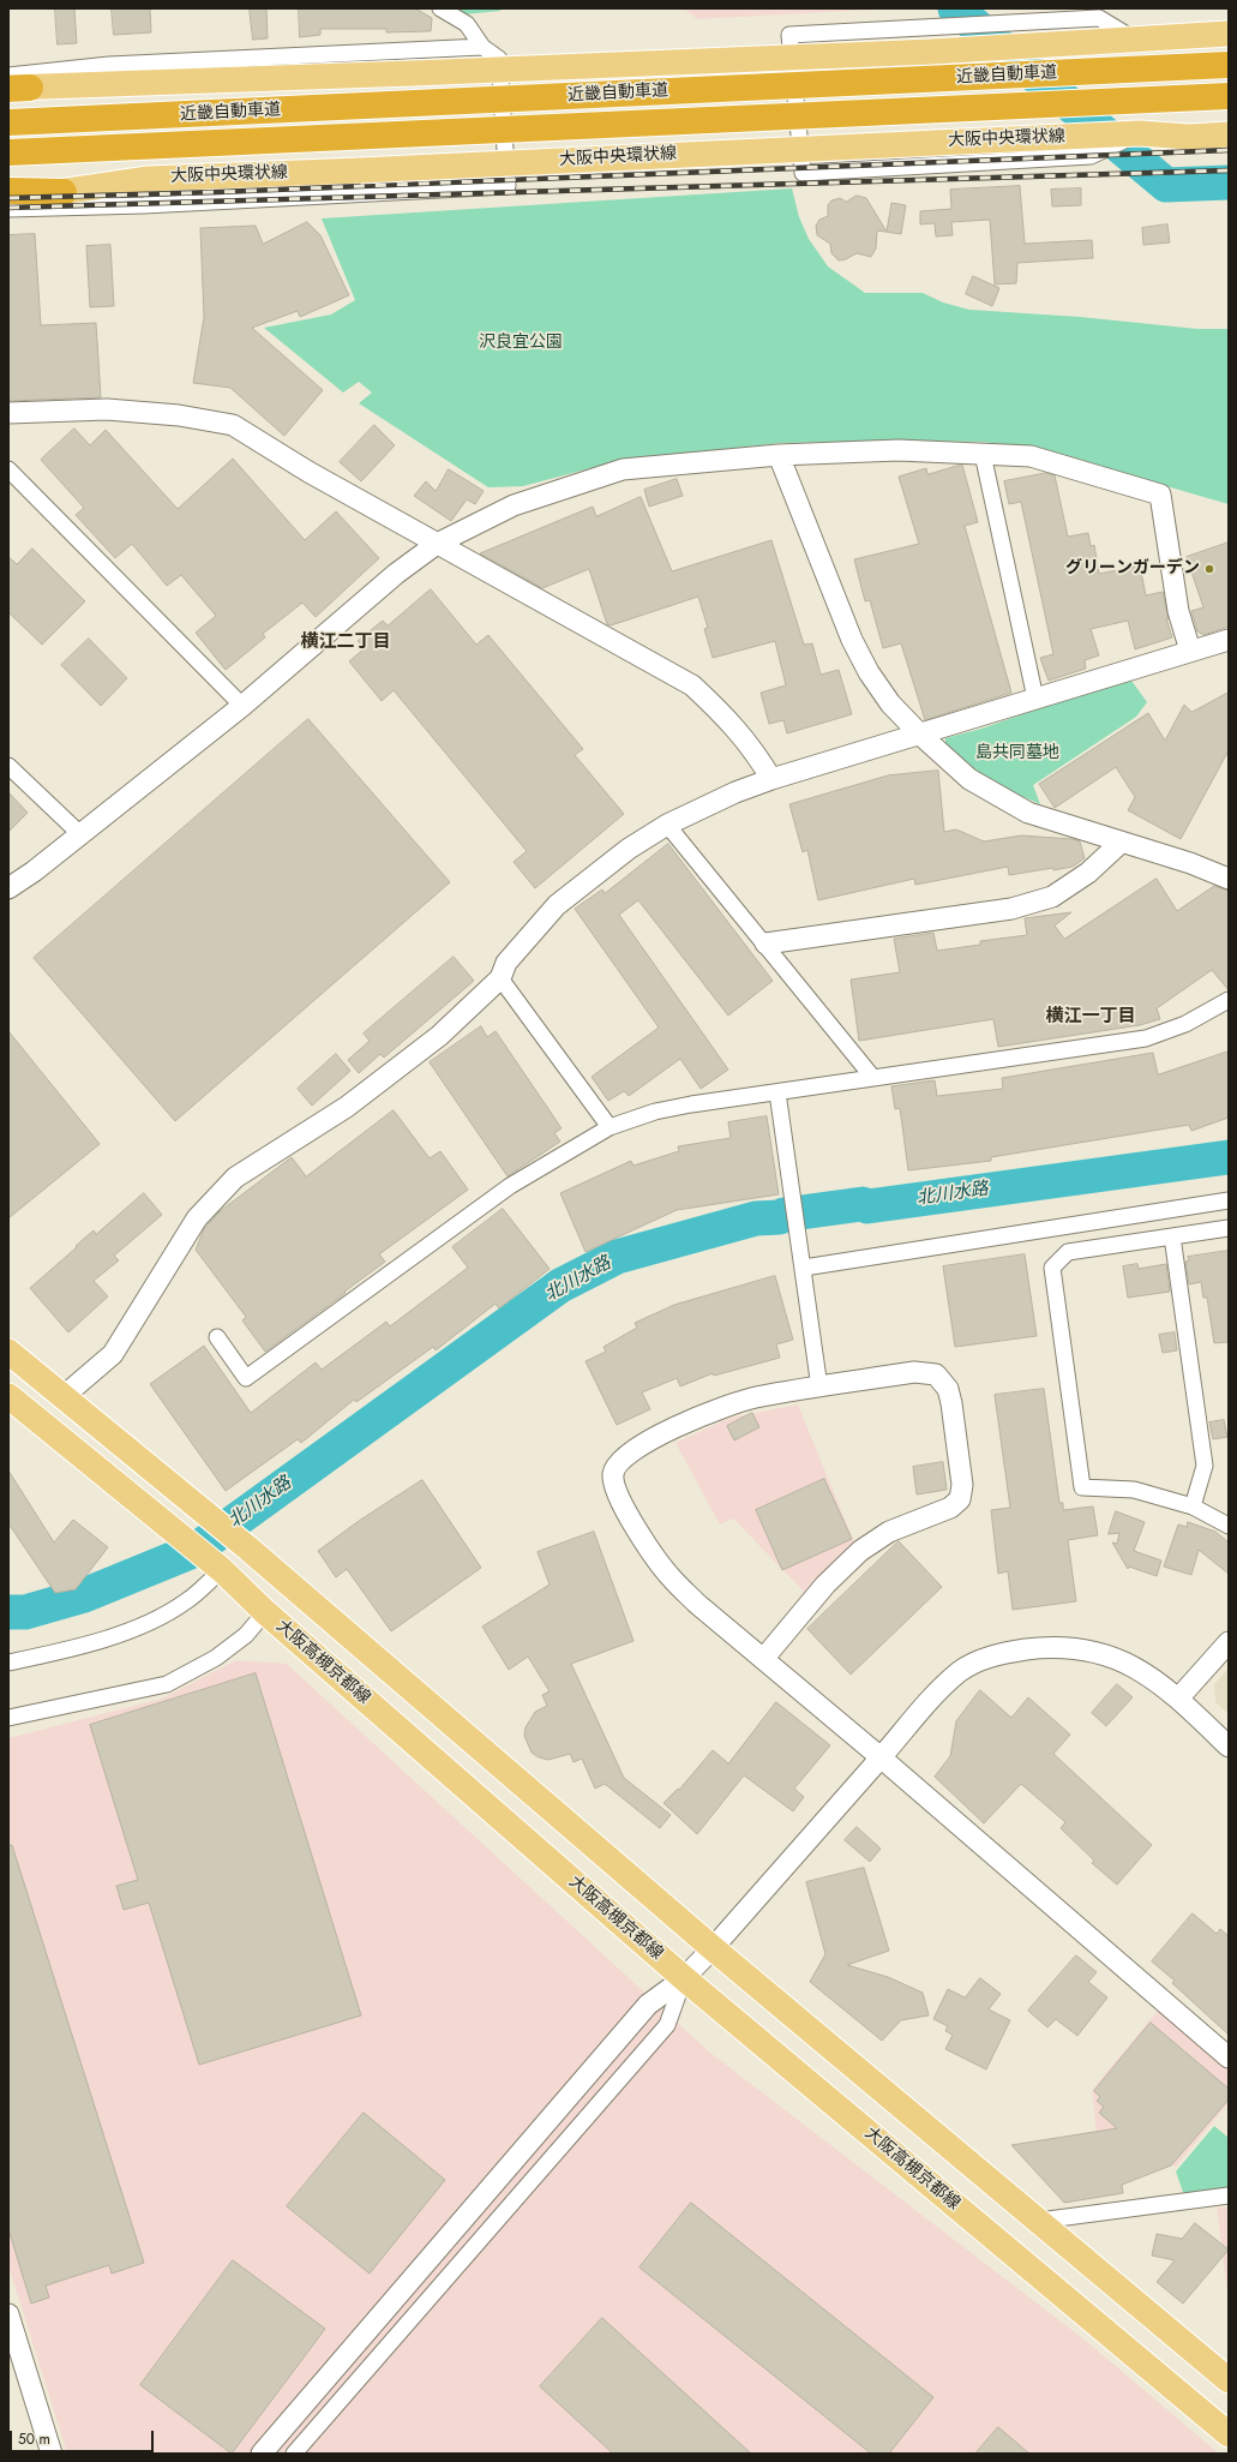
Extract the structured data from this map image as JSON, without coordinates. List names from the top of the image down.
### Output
{
  "streets": {
    "highway": ["近畿自動車道"],
    "main road": ["大阪中央環状線", "大阪高槻京都線"]
  },
  "districts": ["横江二丁目", "横江一丁目"],
  "water": ["北川水路"],
  "parks": ["沢良宜公園", "島共同墓地"],
  "places": ["グリーンガーデン"],
  "scale_bar": "50 m"
}
